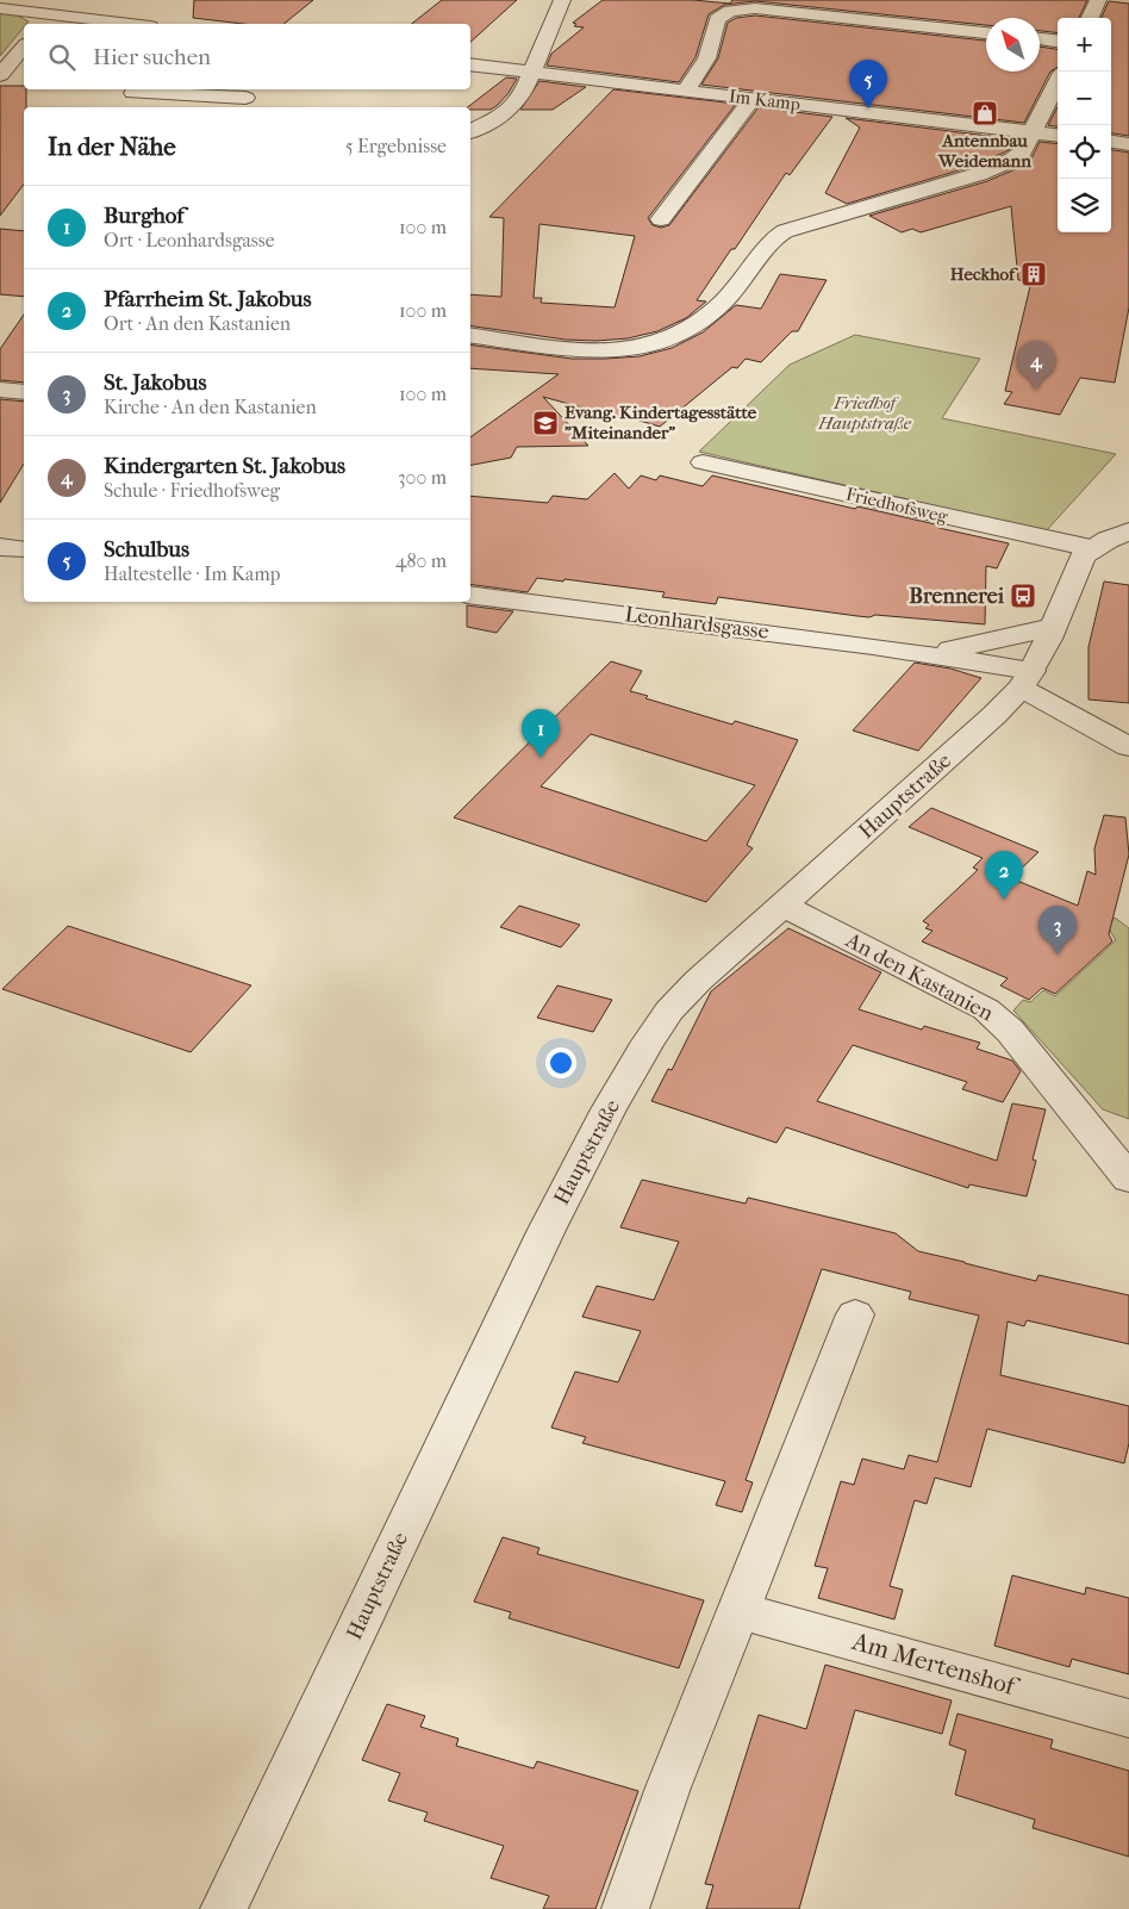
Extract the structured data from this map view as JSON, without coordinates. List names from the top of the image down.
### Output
{
  "streets": {
    "street": [
      "Im Kamp",
      "Friedhofsweg",
      "Leonhardsgasse",
      "Hauptstraße",
      "An den Kastanien",
      "Am Mertenshof"
    ]
  },
  "crossings": [
    ["Friedhofsweg", "Hauptstraße"],
    ["Leonhardsgasse", "Hauptstraße"],
    ["Hauptstraße", "An den Kastanien"]
  ],
  "parks": ["Friedhof Hauptstraße"],
  "places": {
    "shop": ["Antennbau Weidemann"],
    "building": ["Heckhof"],
    "school or university": ["Evang. Kindertagesstätte \"Miteinander\""],
    "bus stop": ["Brennerei"]
  },
  "north": "top left",
  "page": {
    "map_buttons": ["+", "−"],
    "search": "Hier suchen",
    "pins": [
      "5",
      "4",
      "1",
      "2",
      "3"
    ],
    "heading": ["In der Nähe", "5 Ergebnisse"],
    "list": [
      {
        "mark": "1",
        "name": "Burghof",
        "note": "Ort · Leonhardsgasse",
        "value": "100 m"
      },
      {
        "mark": "2",
        "name": "Pfarrheim St. Jakobus",
        "note": "Ort · An den Kastanien",
        "value": "100 m"
      },
      {
        "mark": "3",
        "name": "St. Jakobus",
        "note": "Kirche · An den Kastanien",
        "value": "100 m"
      },
      {
        "mark": "4",
        "name": "Kindergarten St. Jakobus",
        "note": "Schule · Friedhofsweg",
        "value": "300 m"
      },
      {
        "mark": "5",
        "name": "Schulbus",
        "note": "Haltestelle · Im Kamp",
        "value": "480 m"
      }
    ]
  }
}
